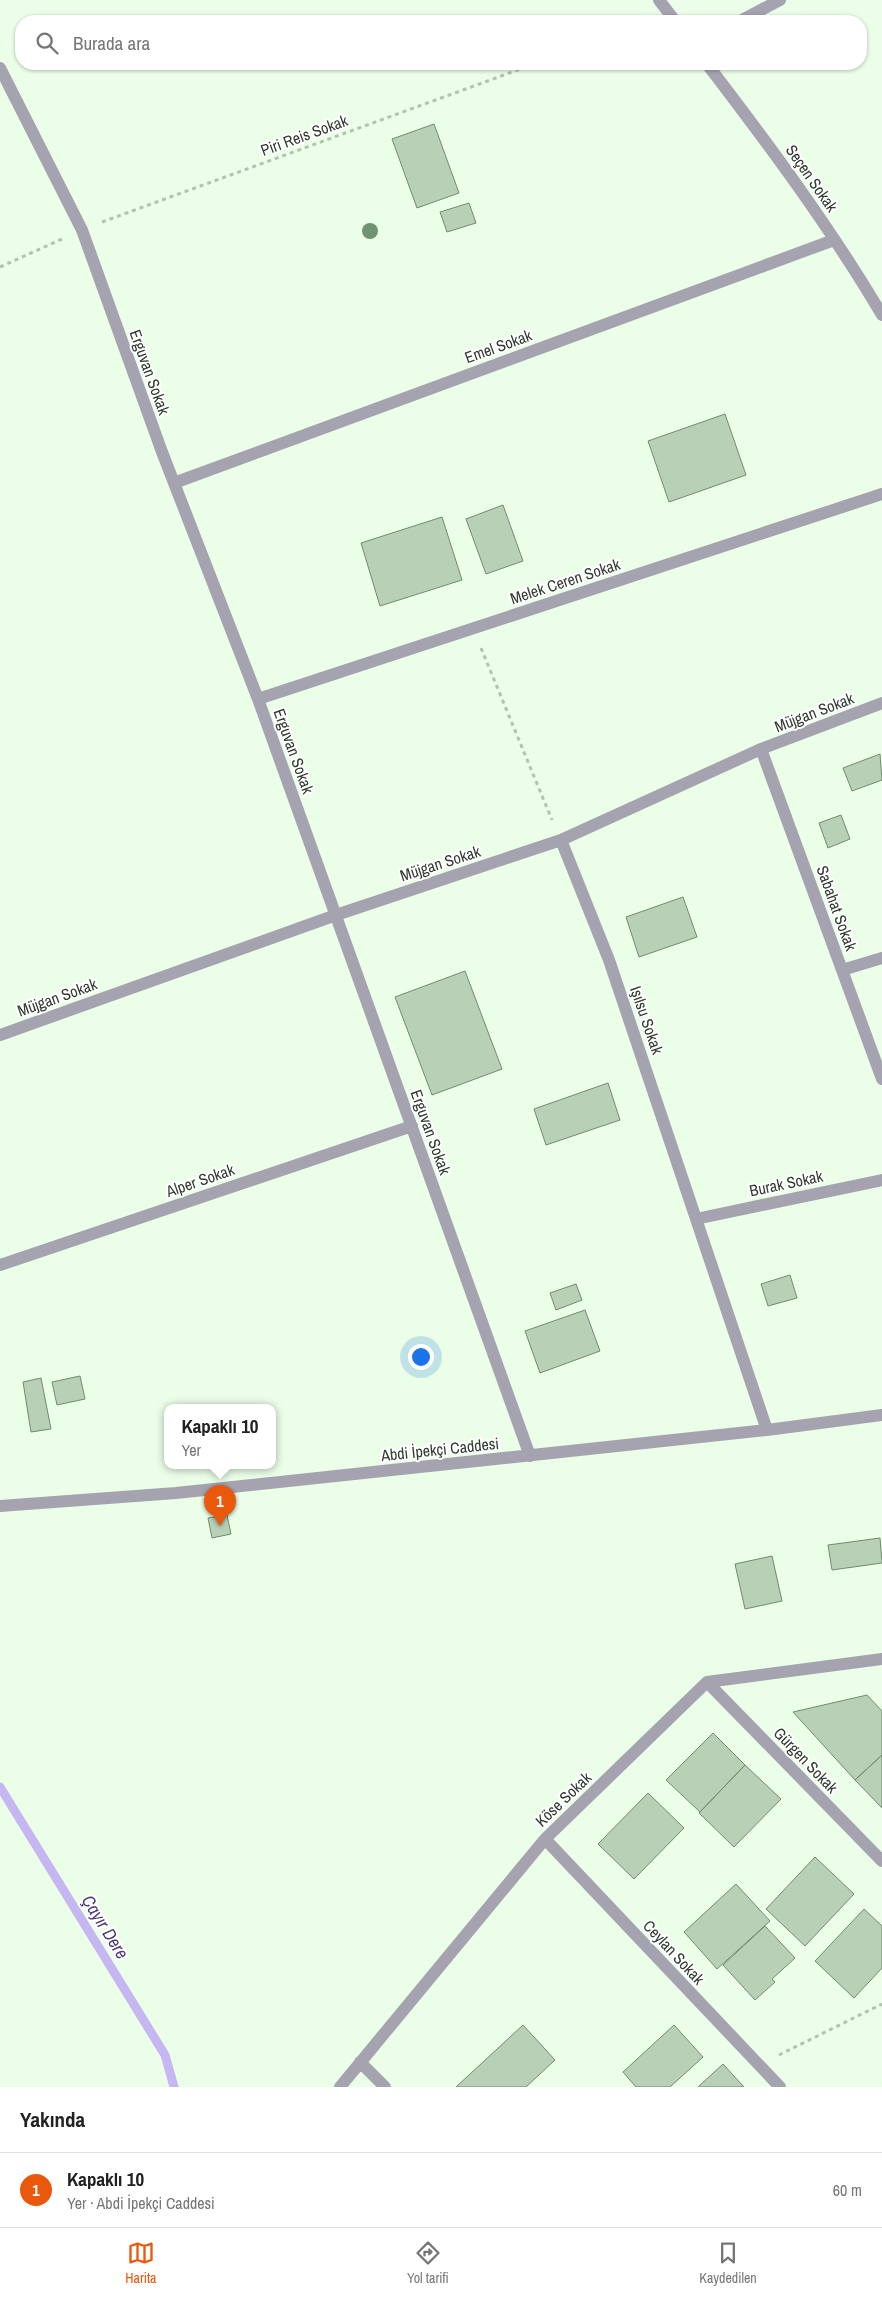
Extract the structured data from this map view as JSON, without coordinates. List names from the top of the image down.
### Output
{
  "streets": {
    "street": [
      "Seçen Sokak",
      "Emel Sokak",
      "Erguvan Sokak",
      "Melek Ceren Sokak",
      "Müjgan Sokak",
      "Sabahat Sokak",
      "Işılsu Sokak",
      "Alper Sokak",
      "Burak Sokak",
      "Abdi İpekçi Caddesi",
      "Gürgen Sokak",
      "Köse Sokak",
      "Ceylan Sokak"
    ],
    "path": ["Piri Reis Sokak"]
  },
  "crossings": [
    ["Piri Reis Sokak", "Erguvan Sokak"],
    ["Seçen Sokak", "Emel Sokak"],
    ["Emel Sokak", "Erguvan Sokak"],
    ["Erguvan Sokak", "Melek Ceren Sokak"],
    ["Erguvan Sokak", "Müjgan Sokak"],
    ["Erguvan Sokak", "Alper Sokak"],
    ["Erguvan Sokak", "Abdi İpekçi Caddesi"],
    ["Müjgan Sokak", "Sabahat Sokak"],
    ["Müjgan Sokak", "Işılsu Sokak"],
    ["Işılsu Sokak", "Burak Sokak"],
    ["Işılsu Sokak", "Abdi İpekçi Caddesi"],
    ["Gürgen Sokak", "Köse Sokak"],
    ["Köse Sokak", "Ceylan Sokak"]
  ],
  "water": ["Çayır Dere"],
  "page": {
    "search": "Burada ara",
    "popup": ["Kapaklı 10", "Yer"],
    "pins": "1",
    "heading": "Yakında",
    "list": [
      {
        "mark": "1",
        "name": "Kapaklı 10",
        "note": "Yer · Abdi İpekçi Caddesi",
        "value": "60 m"
      }
    ],
    "nav": ["Harita", "Yol tarifi", "Kaydedilen"]
  }
}
